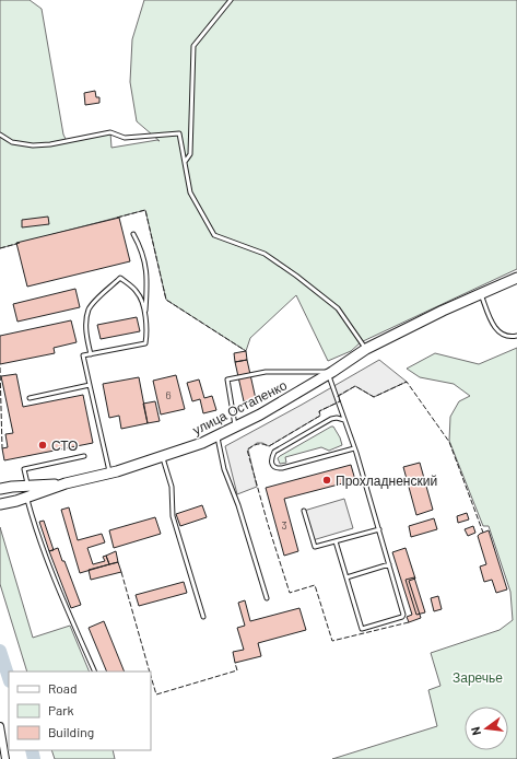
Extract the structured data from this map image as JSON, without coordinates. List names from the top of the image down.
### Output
{
  "streets": {
    "main road": ["улица Остапенко"]
  },
  "parks": ["Заречье"],
  "places": ["СТО", "Прохладненский"],
  "house_numbers": ["6", "3"],
  "legend": ["Road", "Park", "Building"],
  "north": "left"
}
